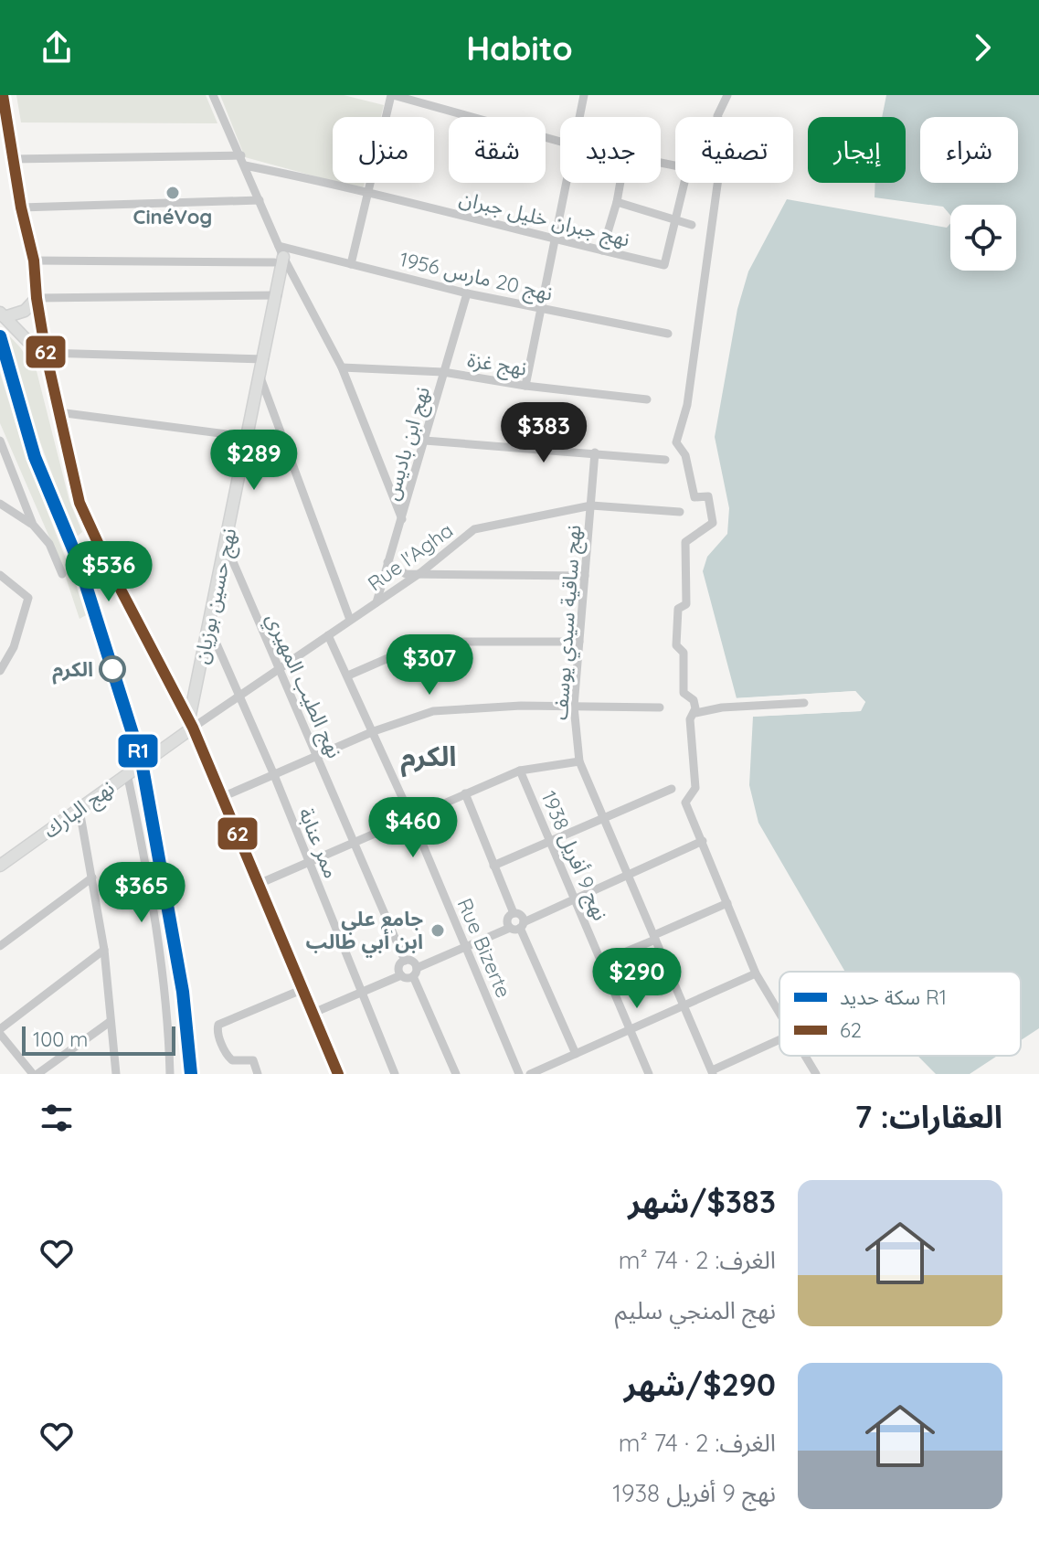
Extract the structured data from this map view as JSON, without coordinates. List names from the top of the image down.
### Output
{
  "streets": {
    "main road": ["نهج حسين بوزيان", "نهج البارك"],
    "street": [
      "نهج جبران خليل جبران",
      "نهج 20 مارس 1956",
      "نهج غزة",
      "نهج ابن باديس",
      "Rue l'Agha",
      "نهج ساقية سيدي يوسف",
      "نهج الطيب المهيري",
      "ممر عنابة",
      "نهج 9 أفريل 1938",
      "Rue Bizerte"
    ]
  },
  "crossings": [
    ["نهج 20 مارس 1956", "نهج ابن باديس"],
    ["نهج 20 مارس 1956", "نهج حسين بوزيان"],
    ["نهج غزة", "نهج ابن باديس"],
    ["نهج ابن باديس", "Rue l'Agha"],
    ["Rue l'Agha", "نهج حسين بوزيان"],
    ["Rue l'Agha", "نهج ساقية سيدي يوسف"],
    ["Rue l'Agha", "نهج الطيب المهيري"],
    ["Rue l'Agha", "نهج البارك"],
    ["Rue l'Agha", "ممر عنابة"],
    ["Rue l'Agha", "Rue Bizerte"],
    ["نهج حسين بوزيان", "نهج الطيب المهيري"],
    ["نهج حسين بوزيان", "نهج البارك"],
    ["نهج حسين بوزيان", "ممر عنابة"]
  ],
  "districts": ["الكرم"],
  "places": ["CinéVog", "الكرم", "جامع علي ابن أبي طالب"],
  "lines": ["transit line 62", "rail line R1"],
  "legend": ["سكة حديد R1", "62"],
  "scale_bar": "100 m",
  "page": {
    "header": "Habito",
    "chip": [
      "شراء",
      "إيجار",
      "تصفية",
      "جديد",
      "شقة",
      "منزل"
    ],
    "price": [
      "$383",
      "$289",
      "$536",
      "$307",
      "$460",
      "$365",
      "$290"
    ],
    "scale": "100 m",
    "heading": "العقارات: 7",
    "list": [
      {
        "name": "$383/شهر",
        "note": "الغرف: 2 · 74 m² · نهج المنجي سليم"
      },
      {
        "name": "$290/شهر",
        "note": "الغرف: 2 · 74 m² · نهج 9 أفريل 1938"
      }
    ]
  }
}
